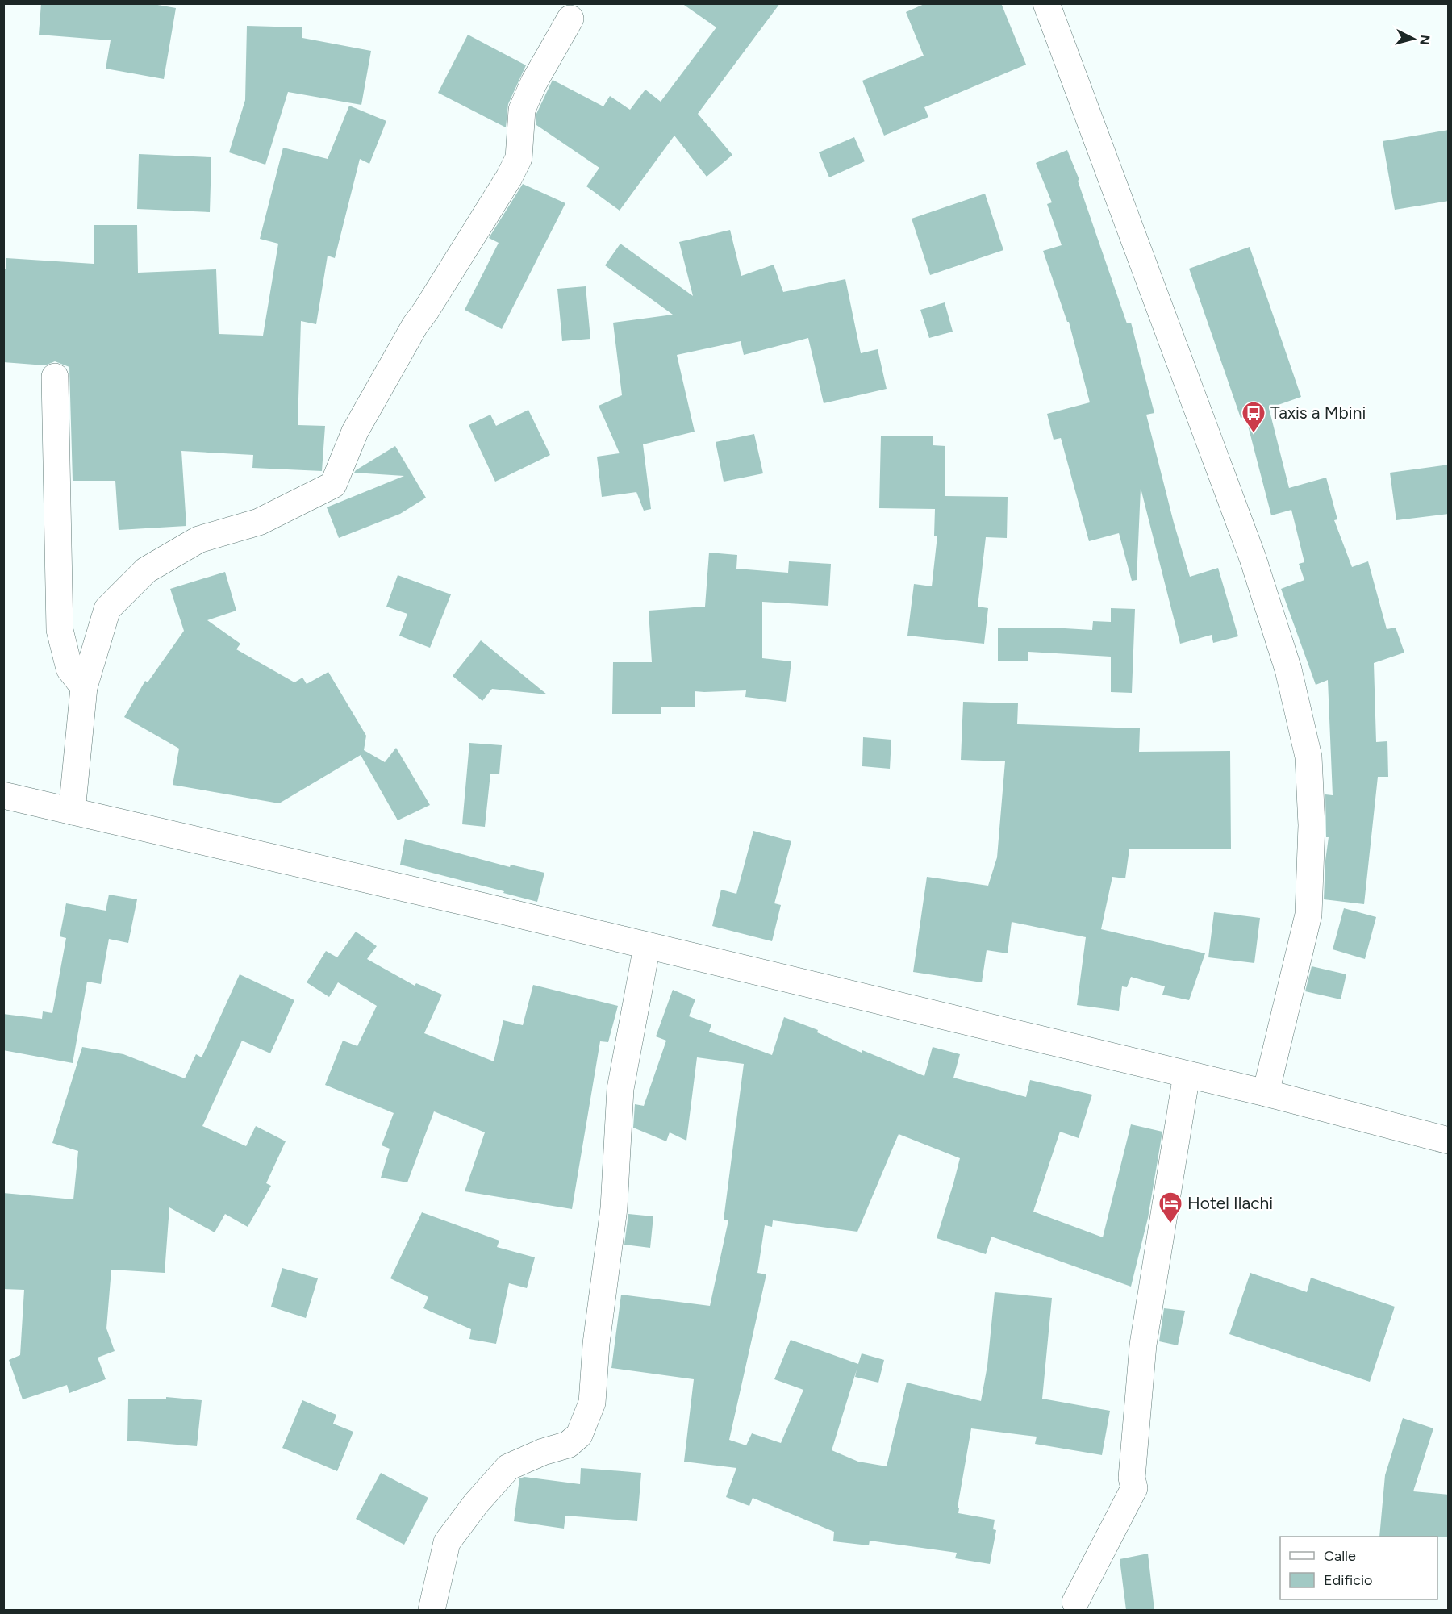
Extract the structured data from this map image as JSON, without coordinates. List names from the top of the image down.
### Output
{
  "places": {
    "bus stop": ["Taxis a Mbini"],
    "hotel": ["Hotel Ilachi"]
  },
  "legend": ["Calle", "Edificio"],
  "north": "right"
}
